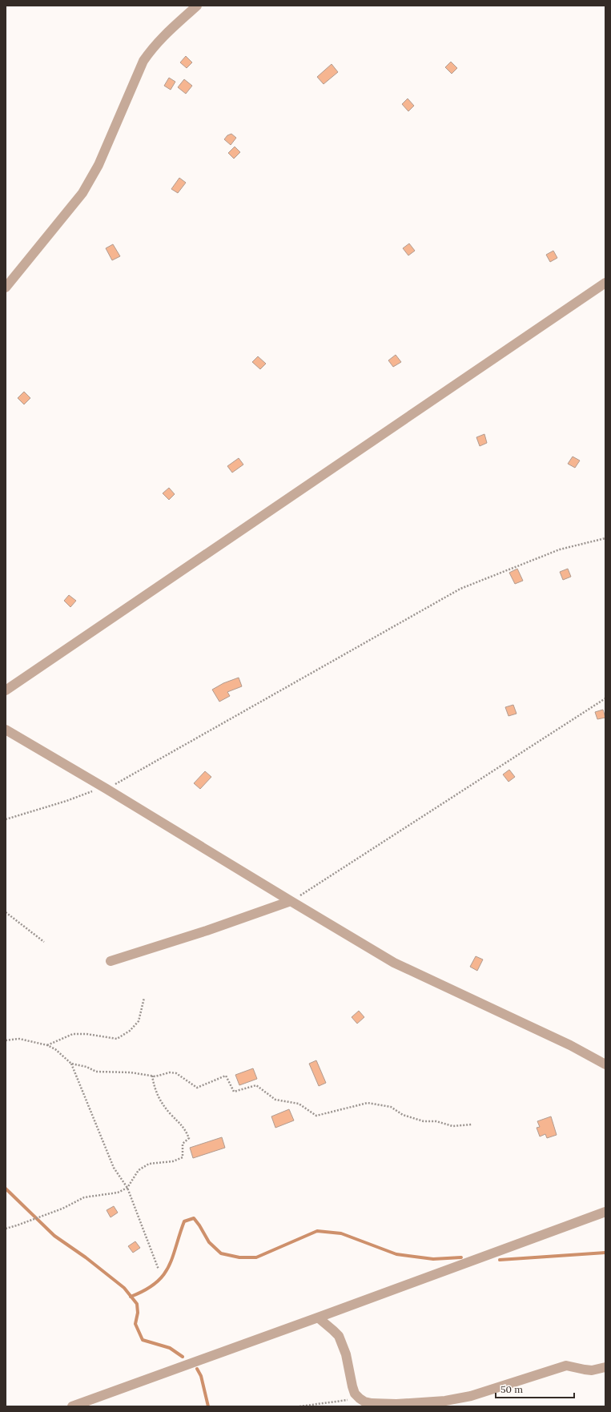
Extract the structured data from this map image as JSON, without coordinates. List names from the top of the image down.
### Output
{
  "scale_bar": "50 m"
}
